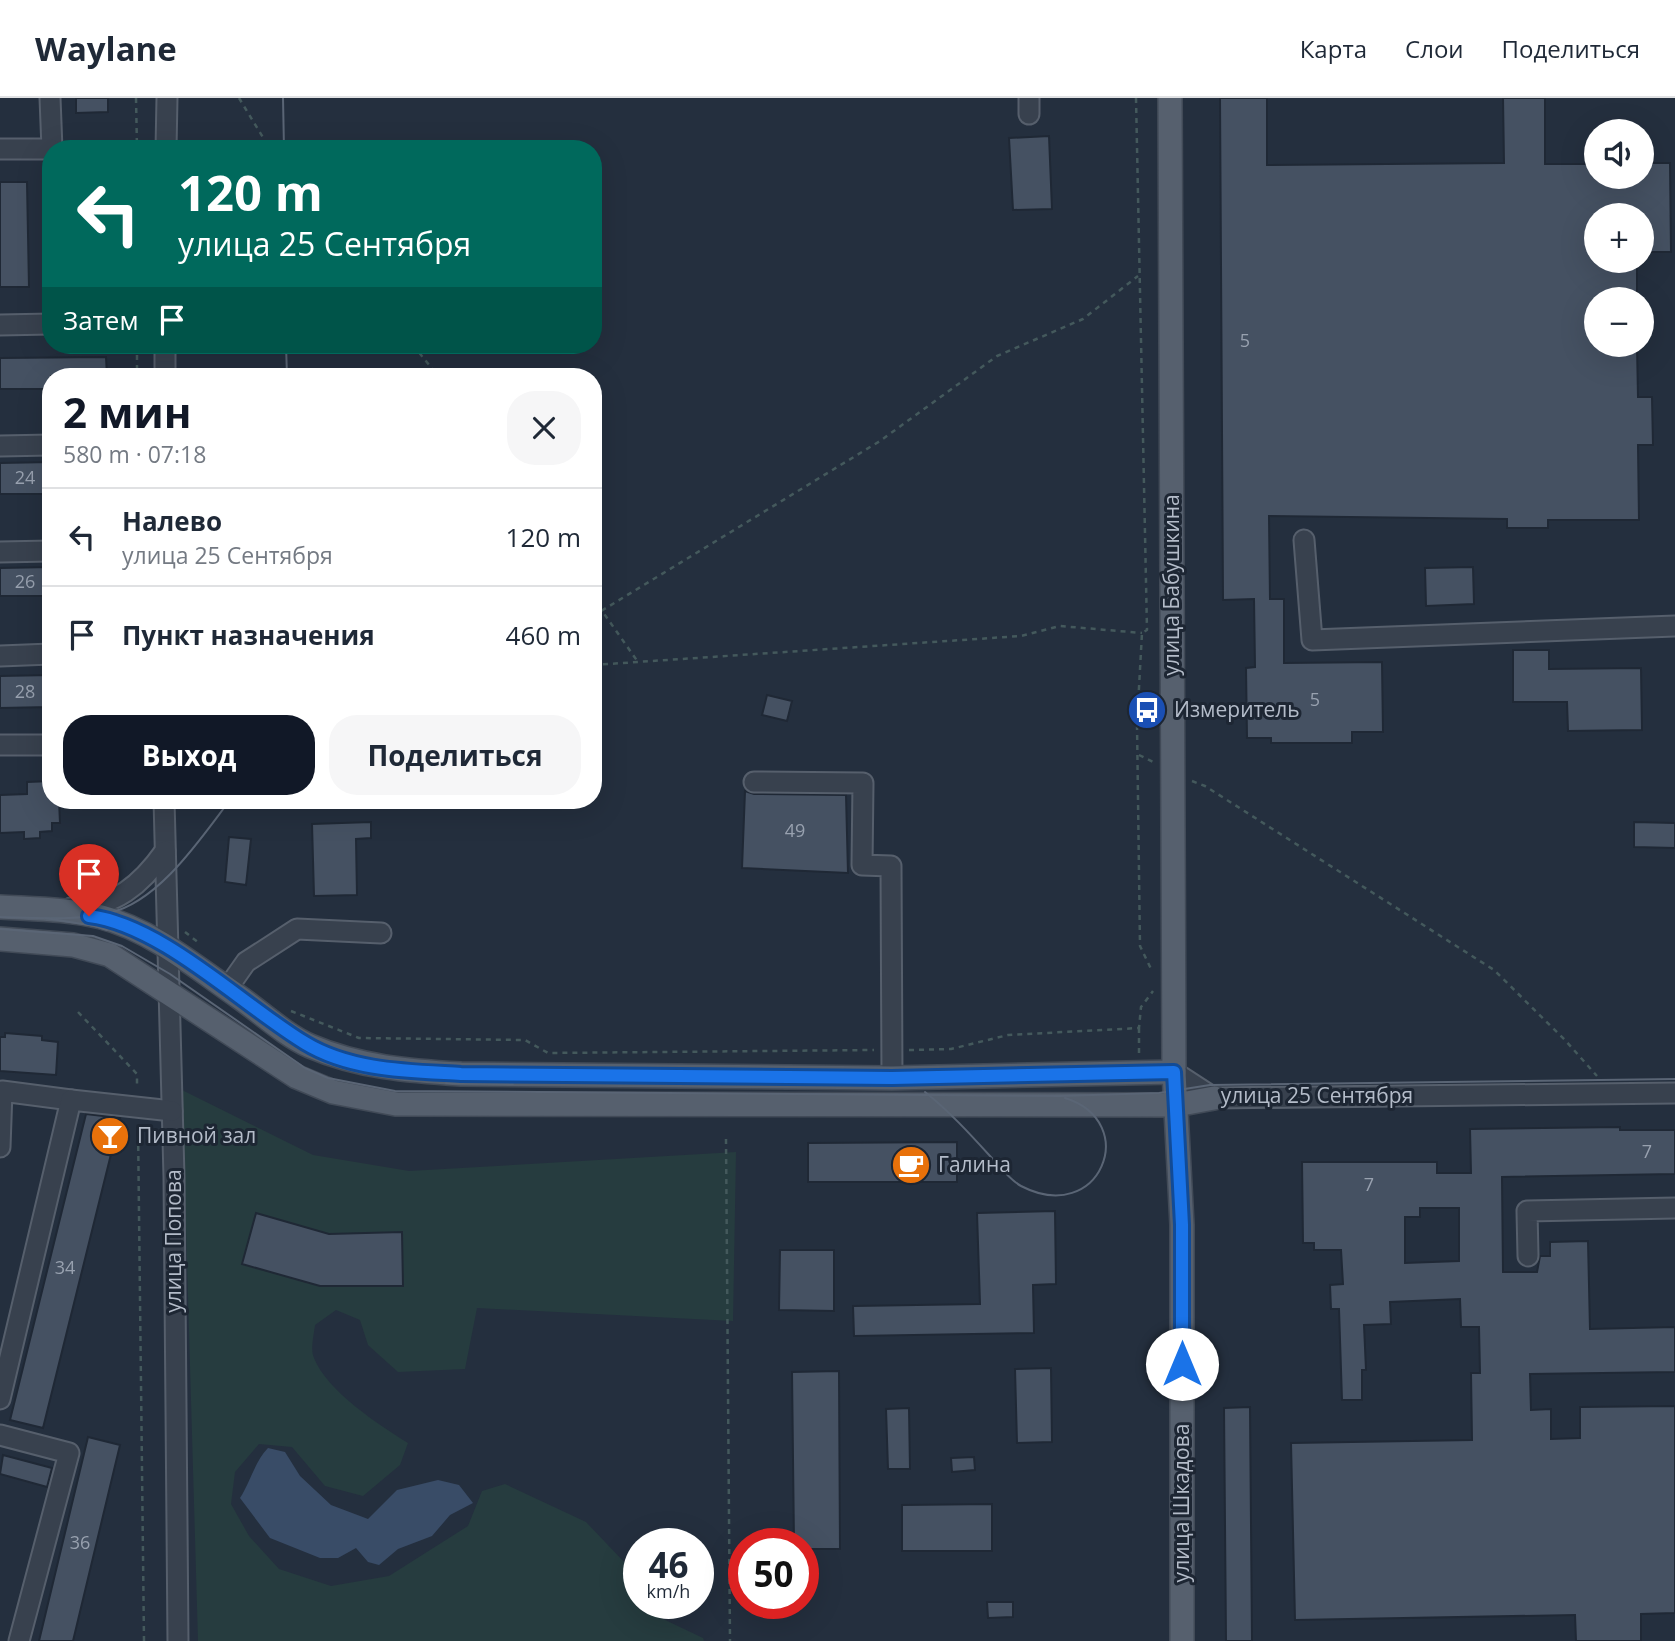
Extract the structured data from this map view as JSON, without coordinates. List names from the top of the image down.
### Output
{
  "streets": {
    "main road": ["улица Бабушкина", "улица Шкадова"],
    "street": ["улица 25 Сентября", "улица Попова"]
  },
  "crossings": [
    ["улица Бабушкина", "улица 25 Сентября"],
    ["улица Бабушкина", "улица Шкадова"],
    ["улица 25 Сентября", "улица Шкадова"]
  ],
  "places": {
    "bus stop": ["Измеритель"],
    "bar": ["Пивной зал"],
    "cafe": ["Галина"]
  },
  "house_numbers": [
    "5",
    "24",
    "26",
    "28",
    "5",
    "49",
    "7",
    "7",
    "34",
    "36"
  ],
  "page": {
    "header": "Waylane",
    "nav": ["Карта", "Слои", "Поделиться"],
    "map_buttons": ["+", "−"],
    "turn": ["120 m", "улица 25 Сентября"],
    "then": "Затем",
    "heading": ["2 мин", "580 m · 07:18"],
    "list": [
      {
        "name": "Налево",
        "note": "улица 25 Сентября",
        "value": "120 m"
      },
      {
        "name": "Пункт назначения",
        "value": "460 m"
      }
    ],
    "buttons": ["Выход", "Поделиться"],
    "speed": "46 km/h",
    "limit": "50"
  }
}
